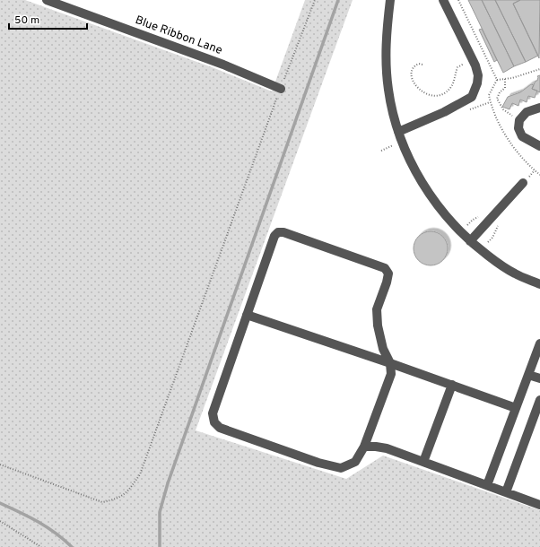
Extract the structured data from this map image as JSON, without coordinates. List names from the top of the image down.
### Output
{
  "streets": {
    "lane": ["Blue Ribbon Lane"]
  },
  "scale_bar": "50 m"
}
